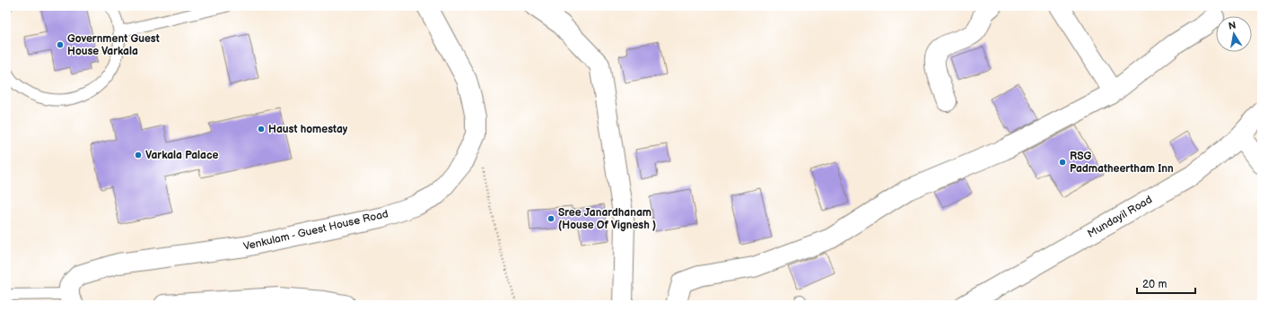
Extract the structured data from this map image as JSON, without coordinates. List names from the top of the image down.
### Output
{
  "streets": {
    "street": ["Mundayil Road", "Venkulam - Guest House Road"]
  },
  "places": [
    "Government Guest House Varkala",
    "Haust homestay",
    "Varkala Palace",
    "RSG Padmatheertham Inn",
    "Sree Janardhanam (House Of Vignesh )"
  ],
  "scale_bar": "20 m",
  "north": "top"
}
